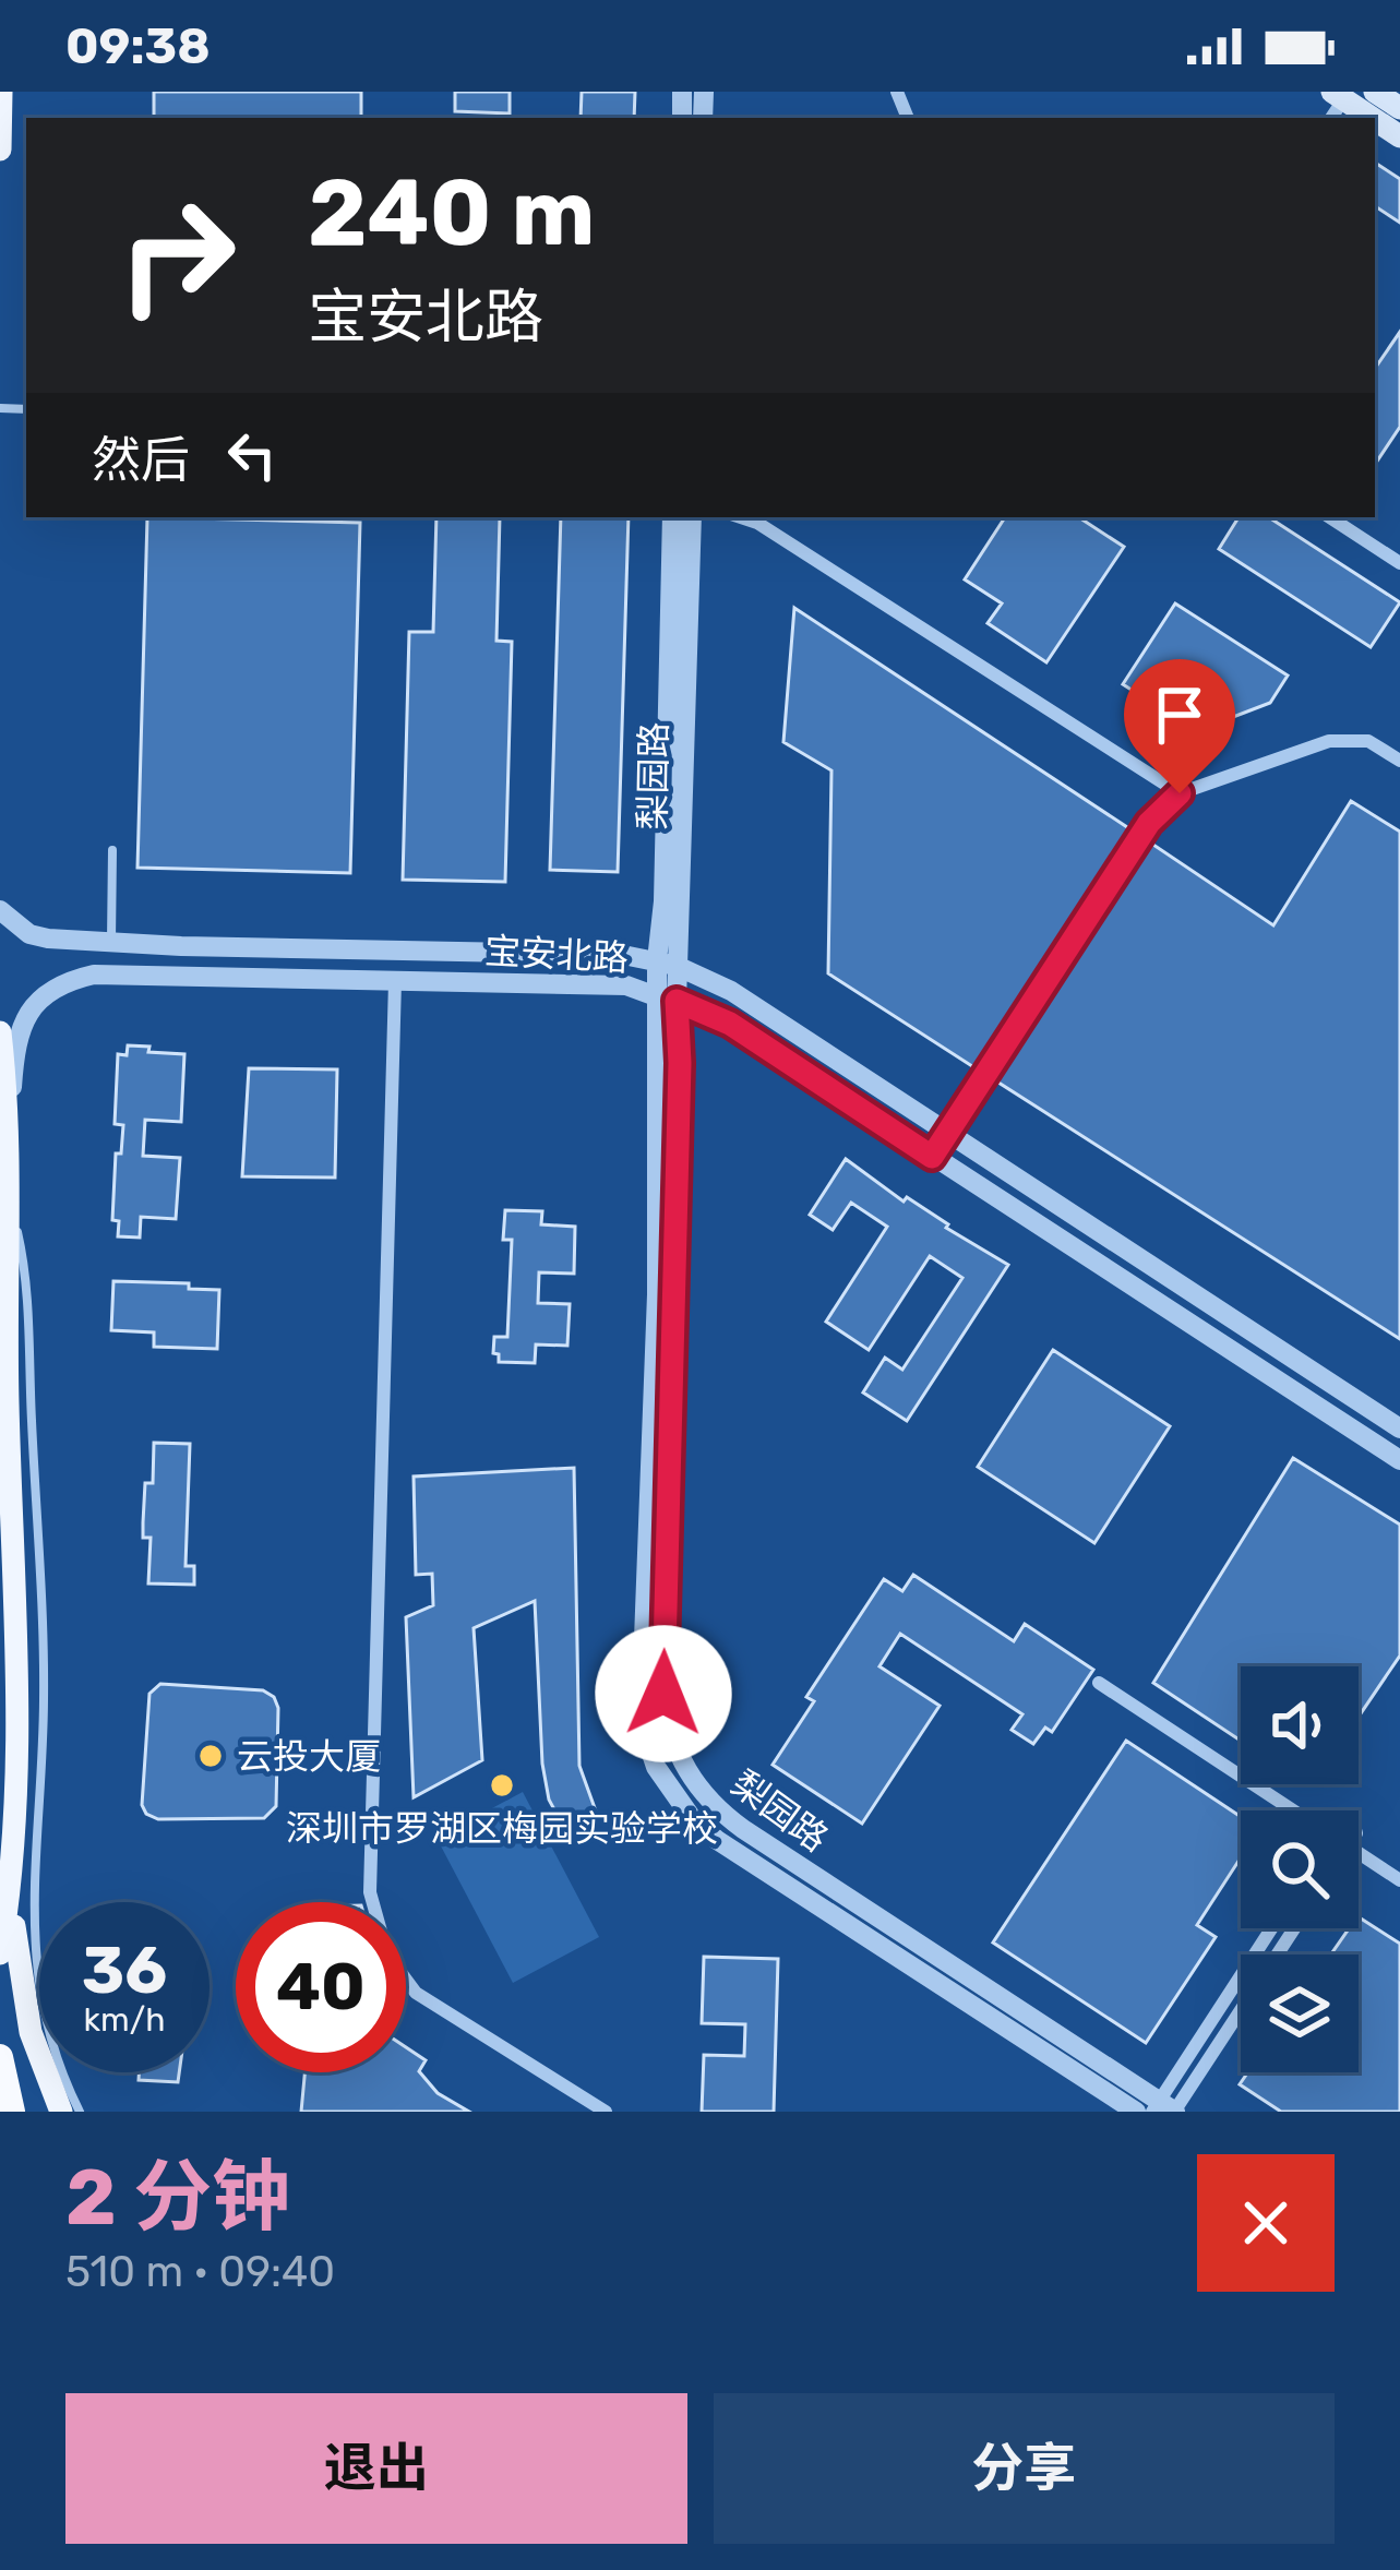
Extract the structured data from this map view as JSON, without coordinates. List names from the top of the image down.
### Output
{
  "streets": {
    "street": ["梨园路", "宝安北路"]
  },
  "crossings": [
    ["梨园路", "宝安北路"]
  ],
  "places": ["云投大厦", "深圳市罗湖区梅园实验学校"],
  "page": {
    "status": "09:38",
    "turn": ["240 m", "宝安北路"],
    "then": "然后",
    "speed": "36 km/h",
    "limit": "40",
    "heading": ["2 分钟", "510 m · 09:40"],
    "buttons": ["退出", "分享"]
  }
}
